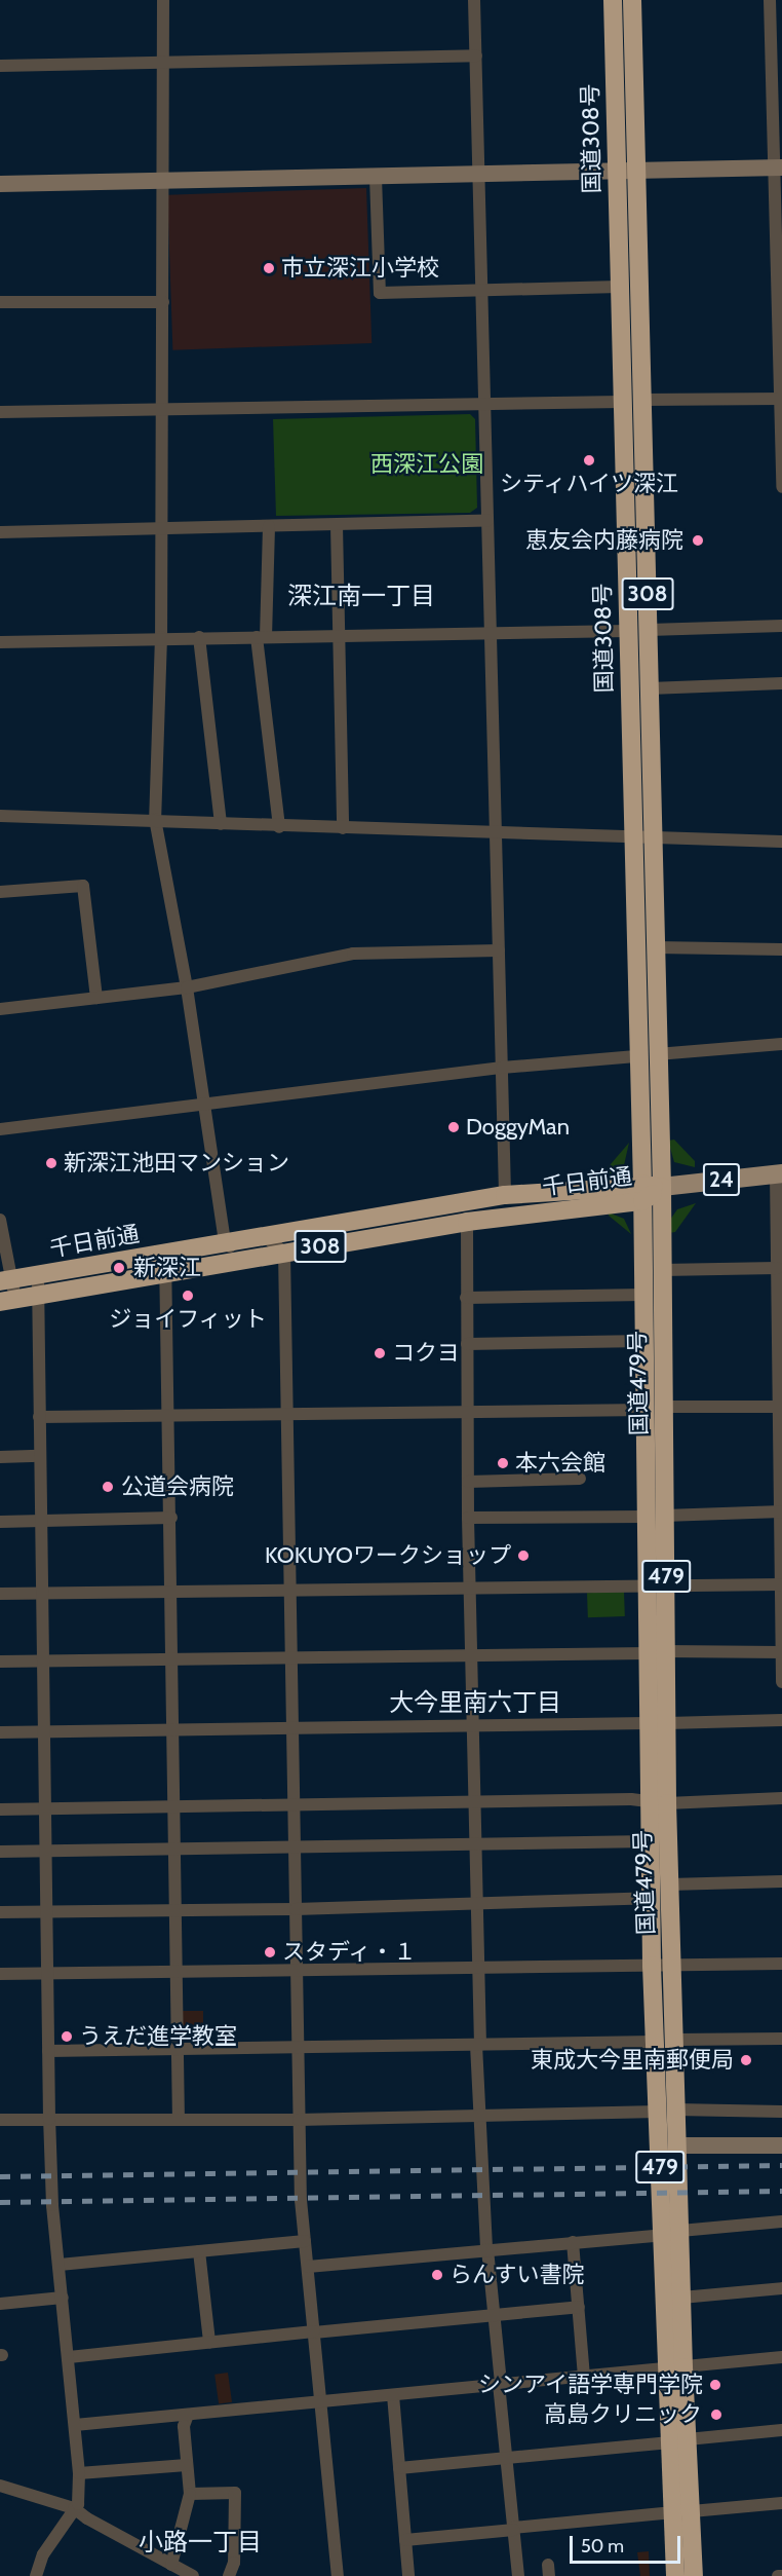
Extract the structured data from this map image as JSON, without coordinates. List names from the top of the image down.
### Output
{
  "streets": {
    "highway": [
      "国道308号",
      "308",
      "千日前通",
      "国道479号",
      "479"
    ],
    "main road": ["24"]
  },
  "crossings": [
    ["国道308号", "24"],
    ["国道308号", "千日前通"],
    ["国道308号", "国道479号"],
    ["24", "千日前通"],
    ["24", "国道479号"],
    ["千日前通", "国道479号"]
  ],
  "districts": ["深江南一丁目", "大今里南六丁目", "小路一丁目"],
  "parks": ["西深江公園"],
  "places": [
    "市立深江小学校",
    "シティハイツ深江",
    "恵友会内藤病院",
    "DoggyMan",
    "新深江池田マンション",
    "新深江",
    "ジョイフィット",
    "コクヨ",
    "本六会館",
    "公道会病院",
    "KOKUYOワークショップ",
    "スタディ・１",
    "うえだ進学教室",
    "東成大今里南郵便局",
    "らんすい書院",
    "シンアイ語学専門学院",
    "高島クリニック"
  ],
  "scale_bar": "50 m"
}
